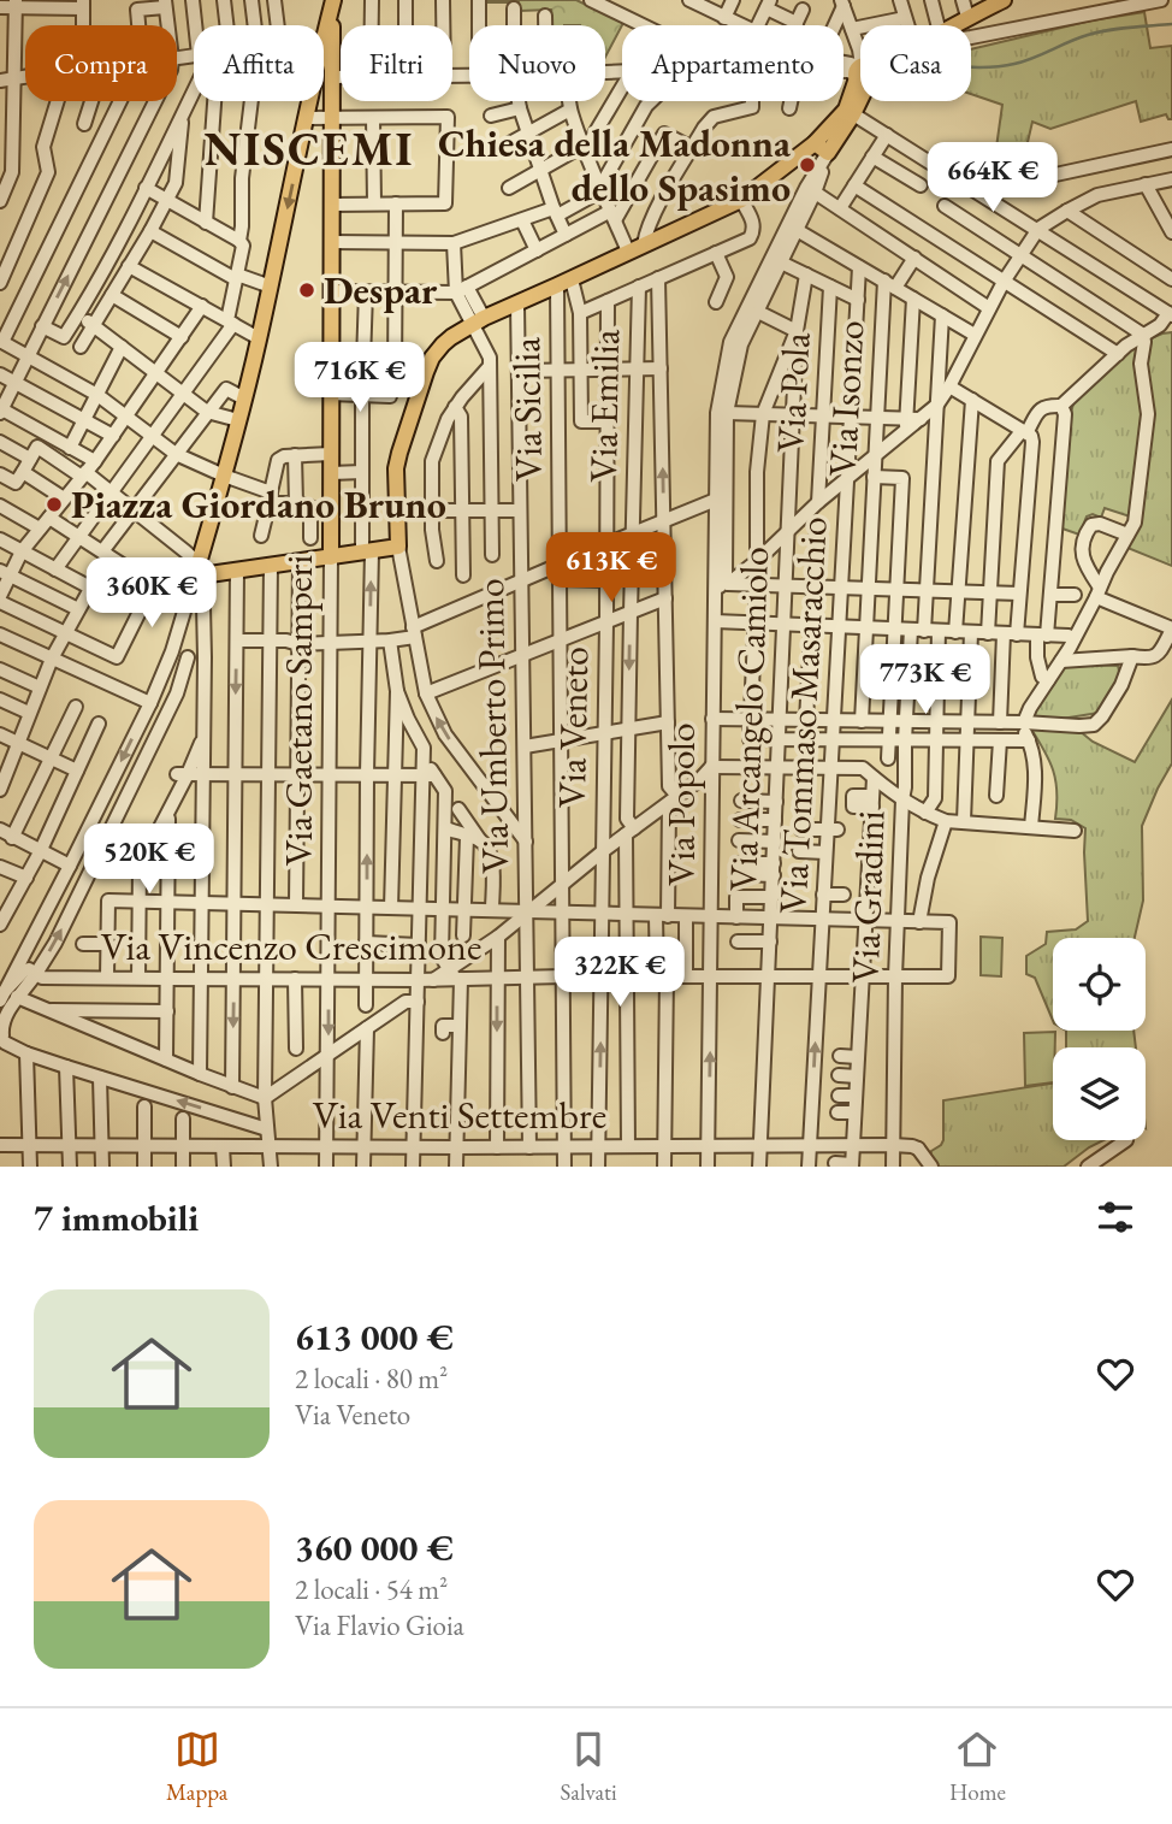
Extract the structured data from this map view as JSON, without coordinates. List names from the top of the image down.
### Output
{
  "streets": {
    "main road": ["Via Gaetano Samperi"],
    "street": [
      "Via Pola",
      "Via Isonzo",
      "Via Emilia",
      "Via Sicilia",
      "Via Tommaso Masaracchio",
      "Via Arcangelo Camiolo",
      "Via Umberto Primo",
      "Via Veneto",
      "Via Popolo",
      "Via Gradini",
      "Via Vincenzo Crescimone",
      "Via Venti Settembre"
    ]
  },
  "crossings": [
    ["Via Emilia", "Via Vincenzo Crescimone"],
    ["Via Emilia", "Via Venti Settembre"],
    ["Via Sicilia", "Via Vincenzo Crescimone"],
    ["Via Sicilia", "Via Venti Settembre"],
    ["Via Gaetano Samperi", "Via Vincenzo Crescimone"],
    ["Via Gaetano Samperi", "Via Venti Settembre"],
    ["Via Tommaso Masaracchio", "Via Vincenzo Crescimone"],
    ["Via Tommaso Masaracchio", "Via Venti Settembre"],
    ["Via Arcangelo Camiolo", "Via Vincenzo Crescimone"],
    ["Via Arcangelo Camiolo", "Via Venti Settembre"],
    ["Via Umberto Primo", "Via Vincenzo Crescimone"],
    ["Via Umberto Primo", "Via Venti Settembre"],
    ["Via Veneto", "Via Vincenzo Crescimone"],
    ["Via Veneto", "Via Venti Settembre"],
    ["Via Popolo", "Via Vincenzo Crescimone"],
    ["Via Popolo", "Via Venti Settembre"],
    ["Via Gradini", "Via Vincenzo Crescimone"],
    ["Via Gradini", "Via Venti Settembre"]
  ],
  "districts": ["NISCEMI"],
  "places": ["Chiesa della Madonna dello Spasimo", "Despar", "Piazza Giordano Bruno"],
  "page": {
    "chip": [
      "Compra",
      "Affitta",
      "Filtri",
      "Nuovo",
      "Appartamento",
      "Casa"
    ],
    "price": [
      "664K €",
      "716K €",
      "613K €",
      "360K €",
      "773K €",
      "520K €",
      "322K €"
    ],
    "heading": "7 immobili",
    "list": [
      {
        "name": "613 000 €",
        "note": "2 locali · 80 m² · Via Veneto"
      },
      {
        "name": "360 000 €",
        "note": "2 locali · 54 m² · Via Flavio Gioia"
      }
    ],
    "tabs": ["Mappa", "Salvati", "Home"]
  }
}
